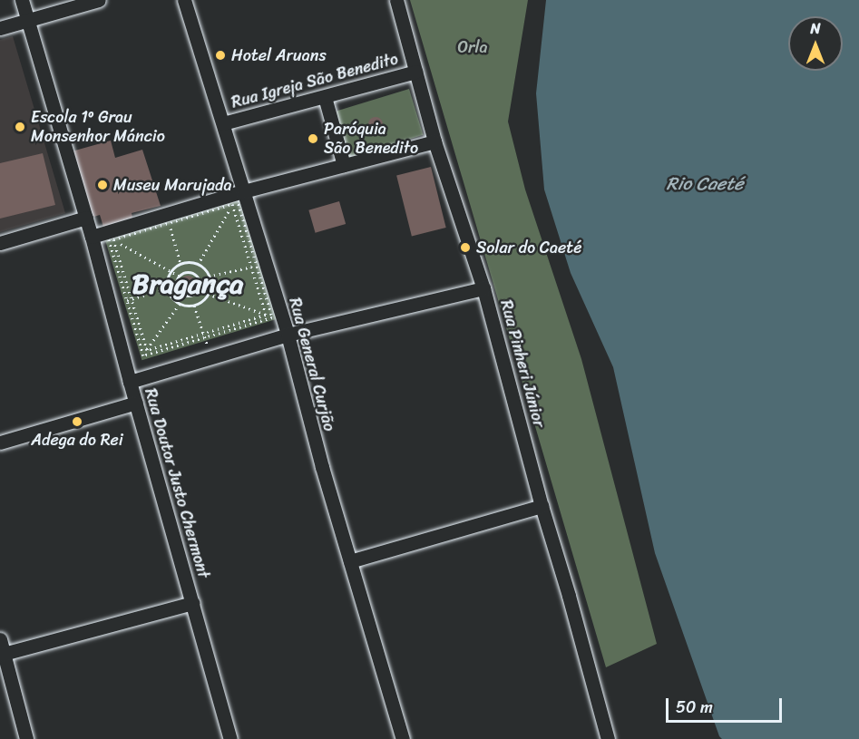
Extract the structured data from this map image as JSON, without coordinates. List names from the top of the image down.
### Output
{
  "streets": {
    "street": [
      "Rua Igreja São Benedito",
      "Rua Pinheri Júnior",
      "Rua General Curjão",
      "Rua Doutor Justo Chermont"
    ]
  },
  "crossings": [
    ["Rua Igreja São Benedito", "Rua Pinheri Júnior"],
    ["Rua Igreja São Benedito", "Rua General Curjão"]
  ],
  "districts": ["Bragança"],
  "water": ["Rio Caeté"],
  "parks": ["Orla"],
  "places": [
    "Hotel Aruans",
    "Escola 1º Grau Monsenhor Máncio",
    "Paróquia São Benedito",
    "Museu Marujada",
    "Solar do Caeté",
    "Adega do Rei"
  ],
  "scale_bar": "50 m",
  "north": "top"
}
